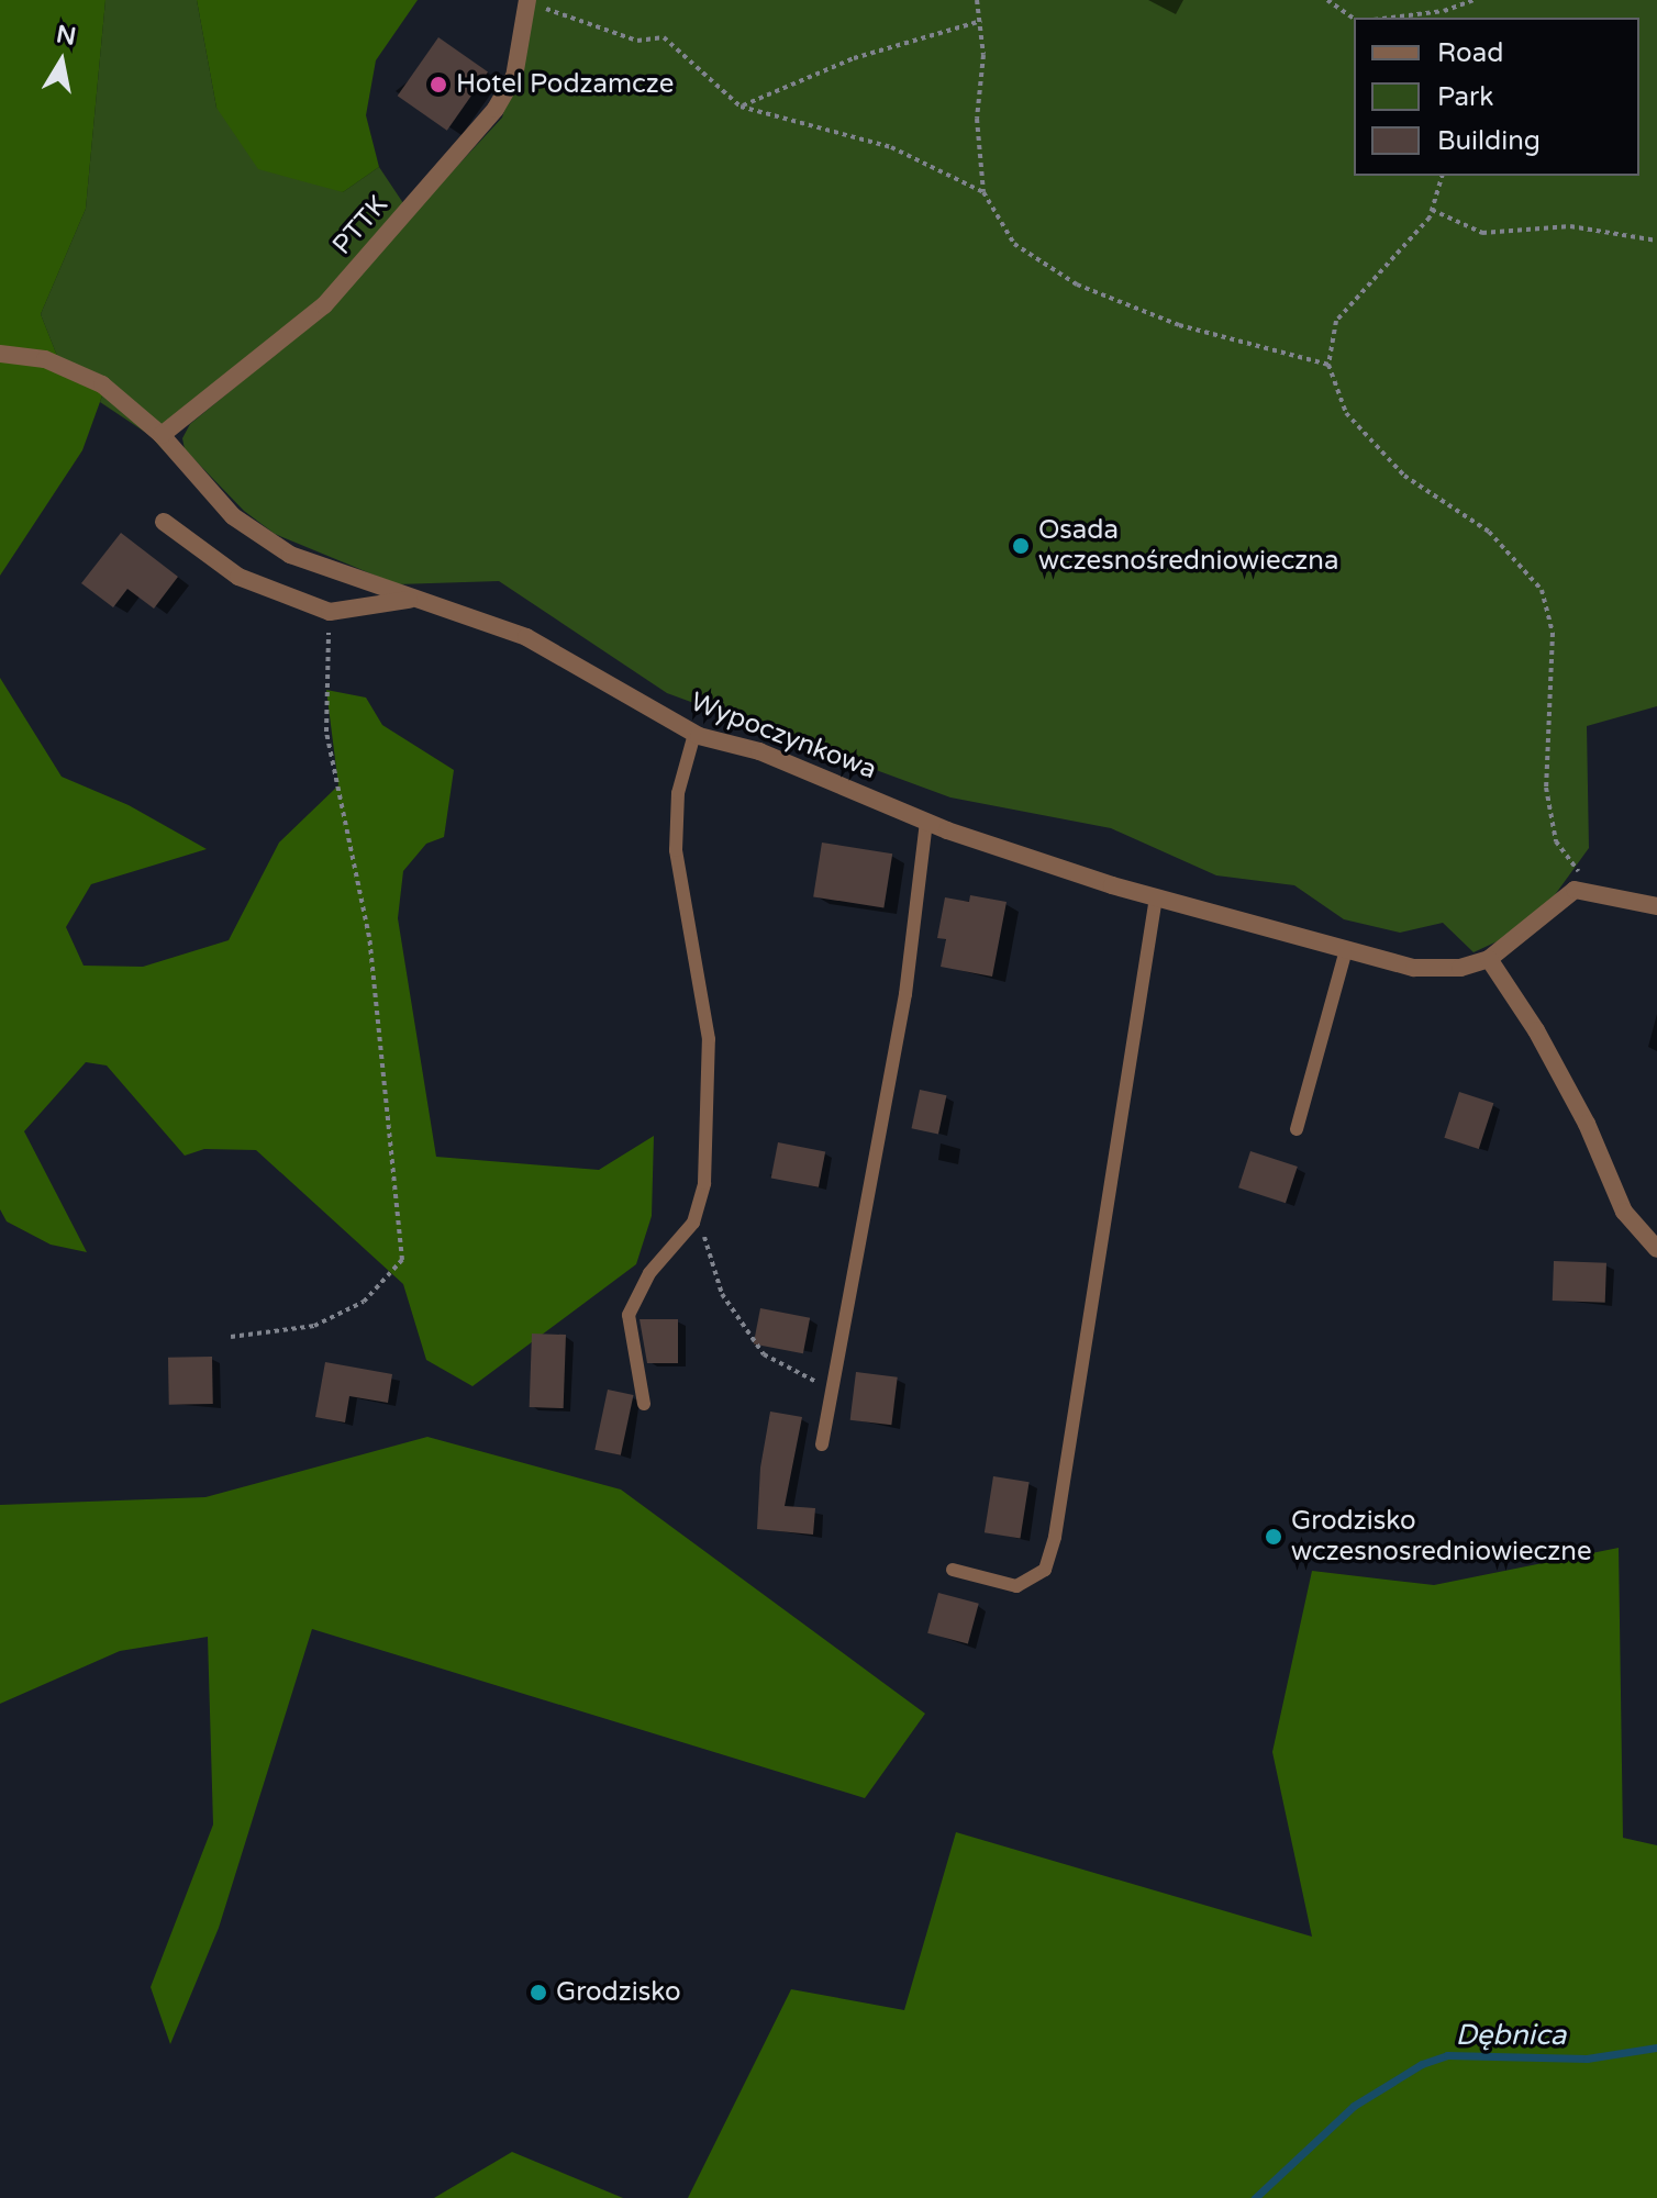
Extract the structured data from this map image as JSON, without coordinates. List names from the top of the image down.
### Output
{
  "streets": {
    "street": ["PTTK", "Wypoczynkowa"]
  },
  "crossings": [
    ["PTTK", "Wypoczynkowa"]
  ],
  "water": ["Dębnica"],
  "places": [
    "Hotel Podzamcze",
    "Osada wczesnośredniowieczna",
    "Grodzisko wczesnosredniowieczne",
    "Grodzisko"
  ],
  "legend": ["Road", "Park", "Building"],
  "north": "top"
}
